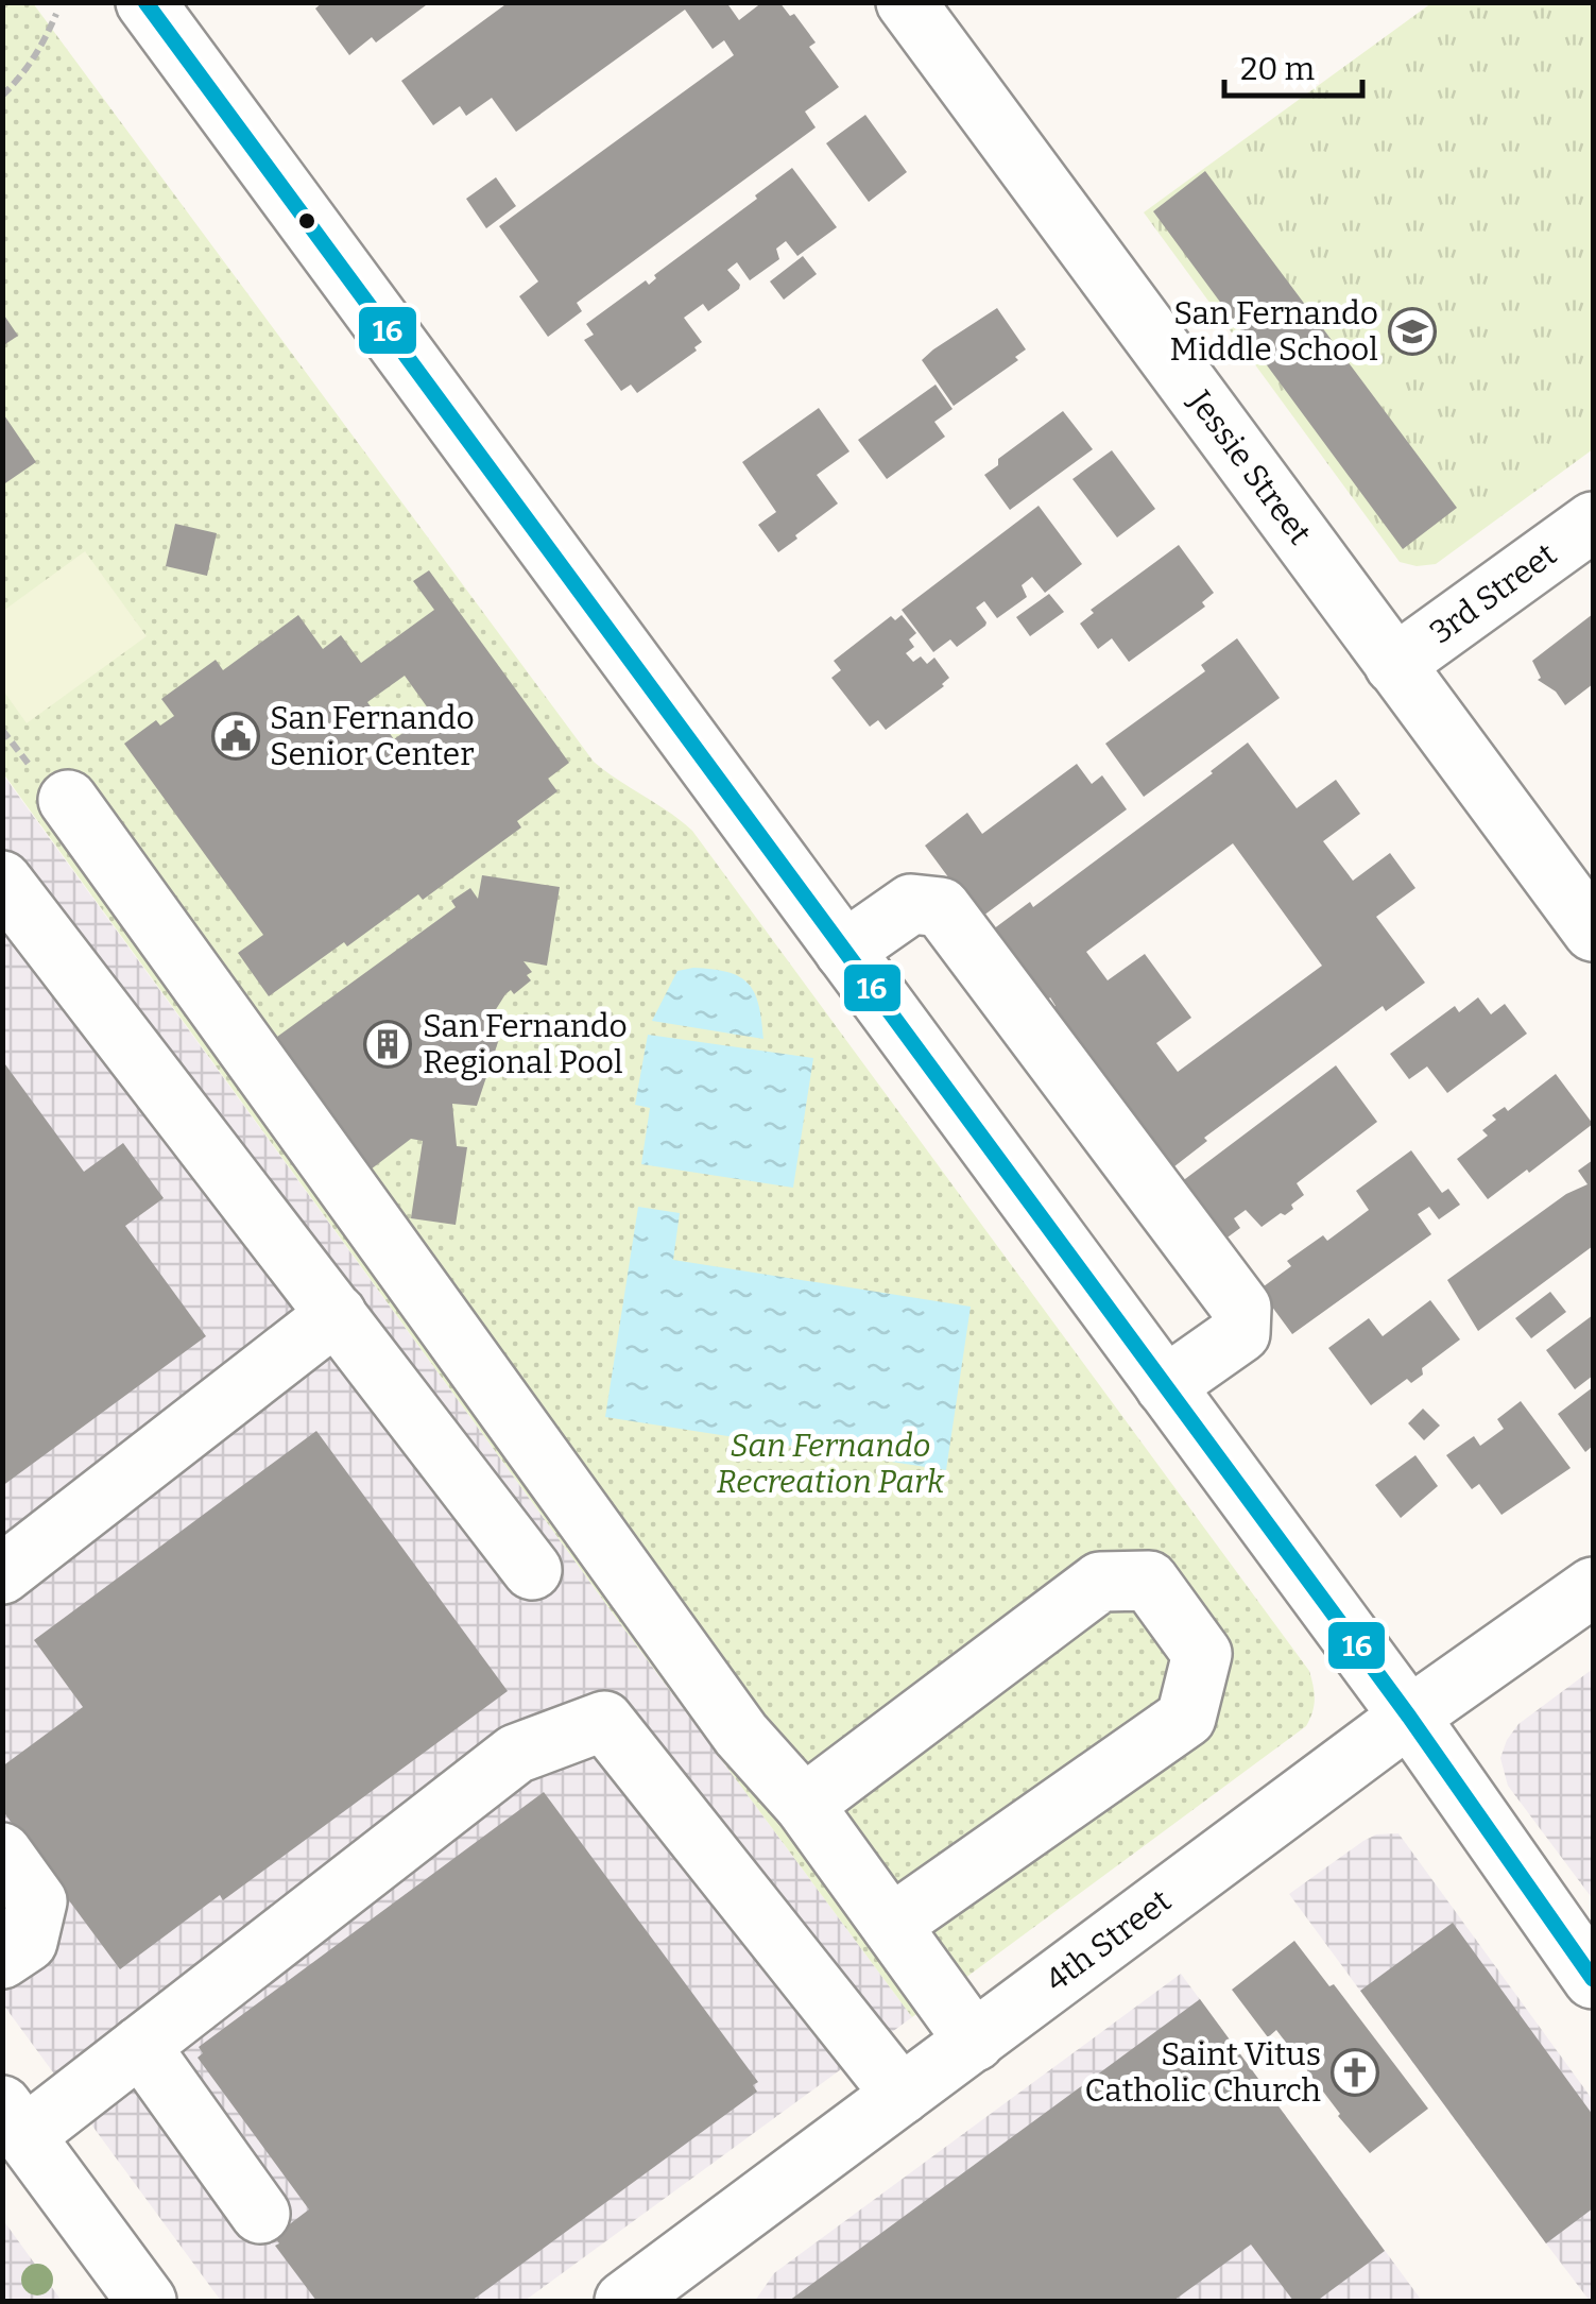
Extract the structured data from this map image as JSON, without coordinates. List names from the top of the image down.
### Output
{
  "streets": {
    "street": ["Jessie Street", "3rd Street", "4th Street"]
  },
  "crossings": [
    ["Jessie Street", "3rd Street"]
  ],
  "parks": ["San Fernando Recreation Park"],
  "places": {
    "school or university": ["San Fernando Middle School"],
    "public building": ["San Fernando Senior Center"],
    "building": ["San Fernando Regional Pool"],
    "church": ["Saint Vitus Catholic Church"]
  },
  "lines": ["transit line 16"],
  "scale_bar": "20 m"
}
